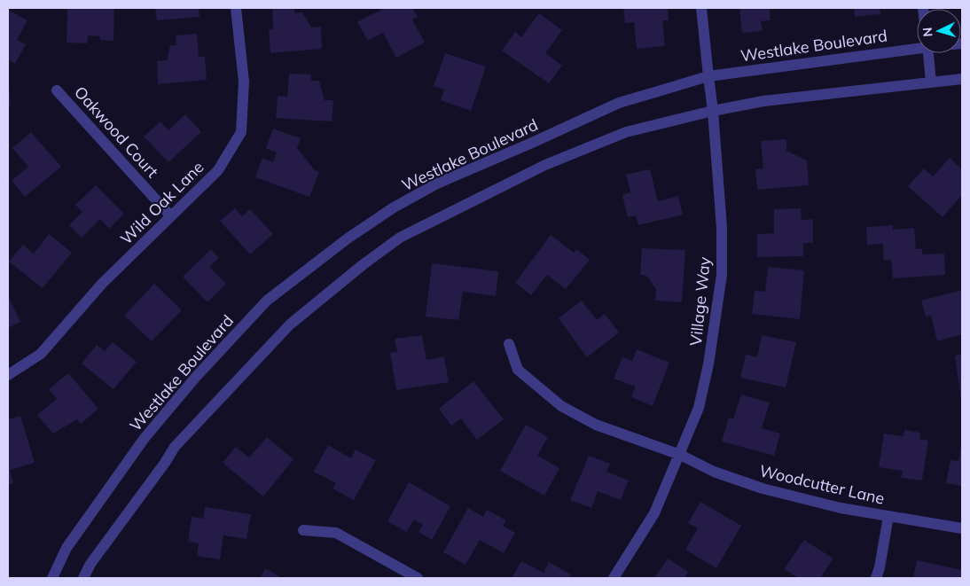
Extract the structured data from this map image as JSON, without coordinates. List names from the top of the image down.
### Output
{
  "streets": {
    "street": [
      "Westlake Boulevard",
      "Oakwood Court",
      "Wild Oak Lane",
      "Village Way",
      "Woodcutter Lane"
    ]
  },
  "crossings": [
    ["Westlake Boulevard", "Village Way"],
    ["Oakwood Court", "Wild Oak Lane"],
    ["Village Way", "Woodcutter Lane"]
  ],
  "north": "left"
}
